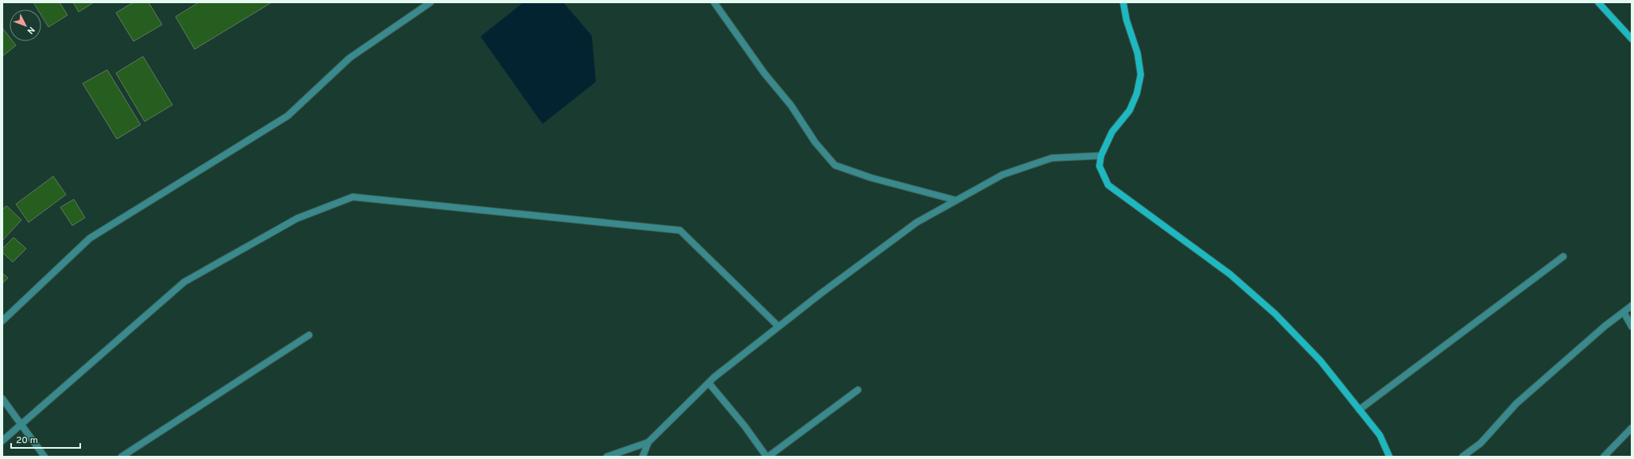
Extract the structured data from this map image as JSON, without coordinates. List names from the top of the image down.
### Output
{
  "scale_bar": "20 m",
  "north": "bottom right"
}
